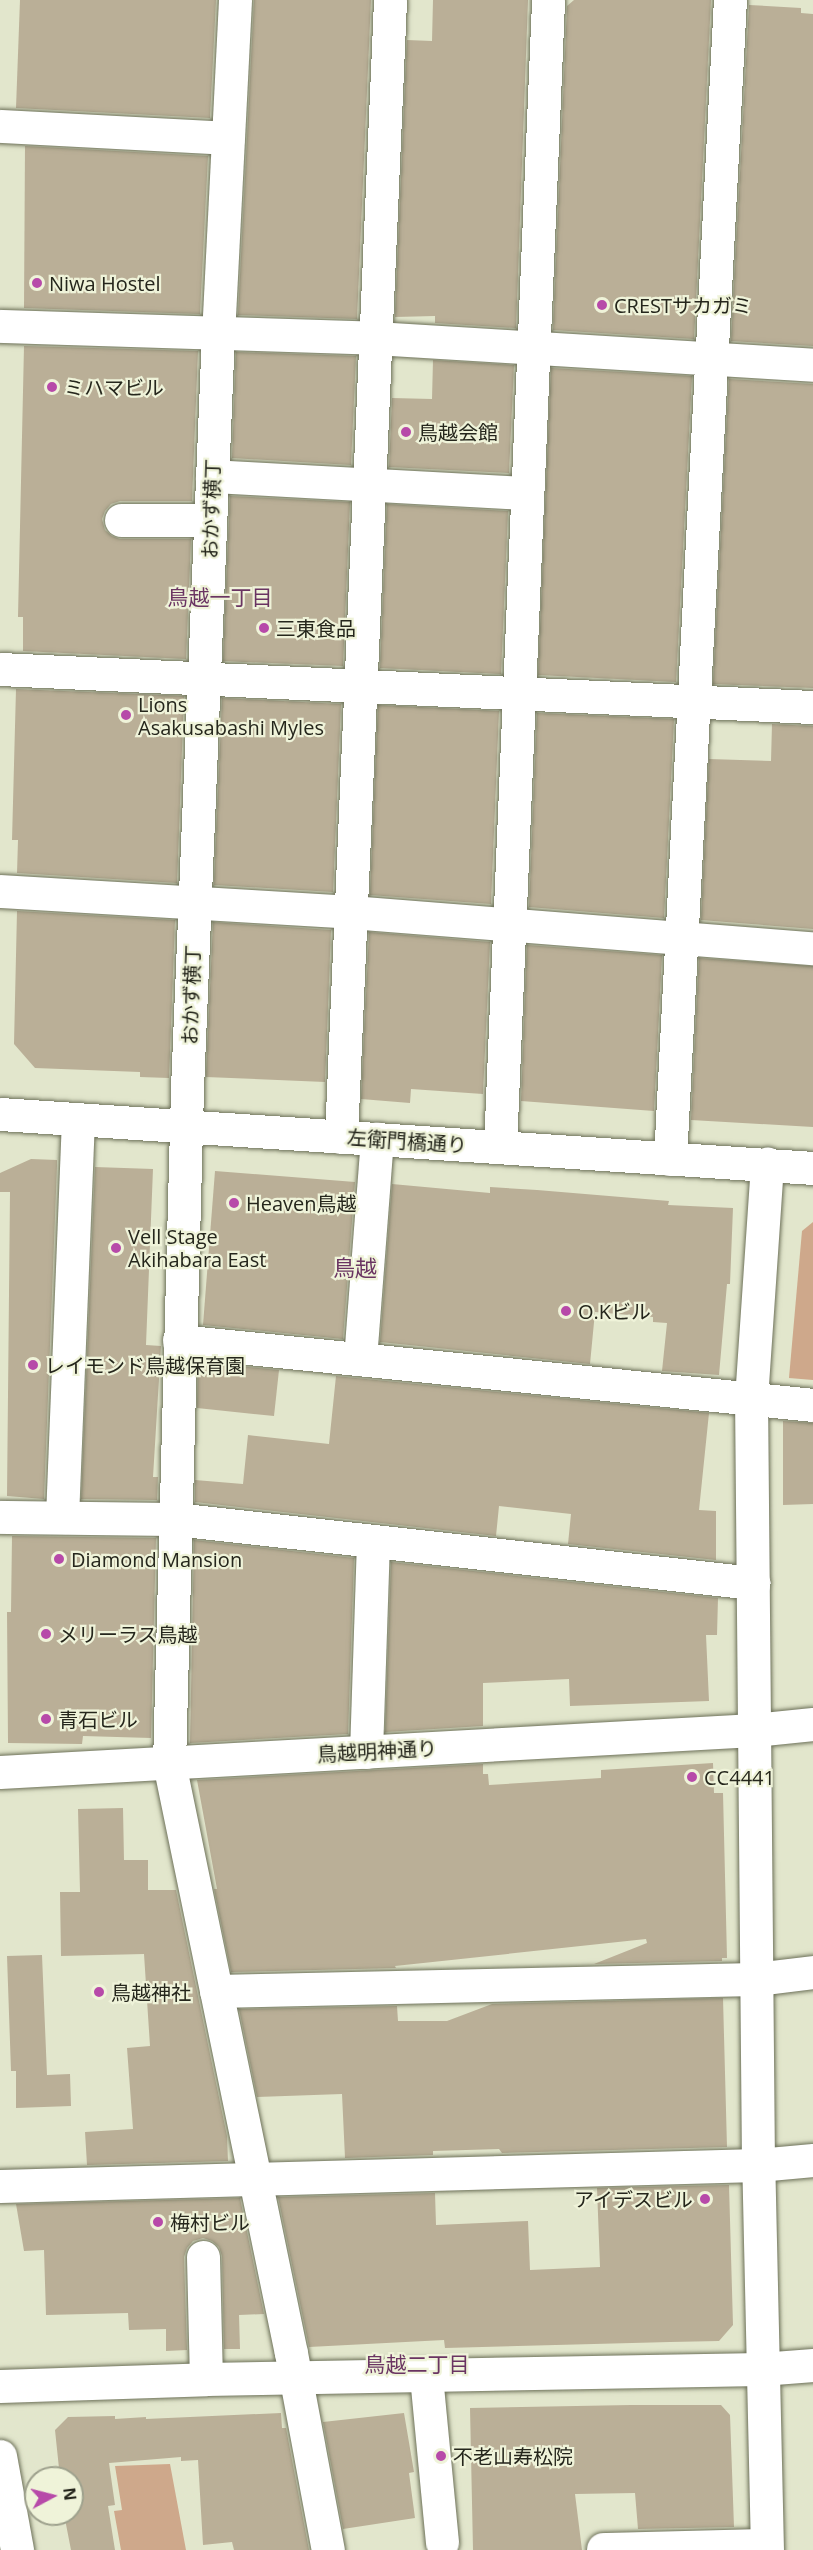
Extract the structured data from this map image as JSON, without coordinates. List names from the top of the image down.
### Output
{
  "streets": {
    "street": ["おかず横丁", "左衛門橋通り", "鳥越明神通り"]
  },
  "crossings": [
    ["おかず横丁", "左衛門橋通り"],
    ["おかず横丁", "鳥越明神通り"]
  ],
  "districts": ["鳥越一丁目", "鳥越", "鳥越二丁目"],
  "places": [
    "Niwa Hostel",
    "CRESTサカガミ",
    "ミハマビル",
    "鳥越会館",
    "三東食品",
    "Lions Asakusabashi Myles",
    "Heaven鳥越",
    "Vell Stage Akihabara East",
    "O.Kビル",
    "レイモンド鳥越保育園",
    "Diamond Mansion",
    "メリーラス鳥越",
    "青石ビル",
    "CC4441",
    "鳥越神社",
    "アイデスビル",
    "梅村ビル",
    "不老山寿松院"
  ],
  "north": "right"
}
